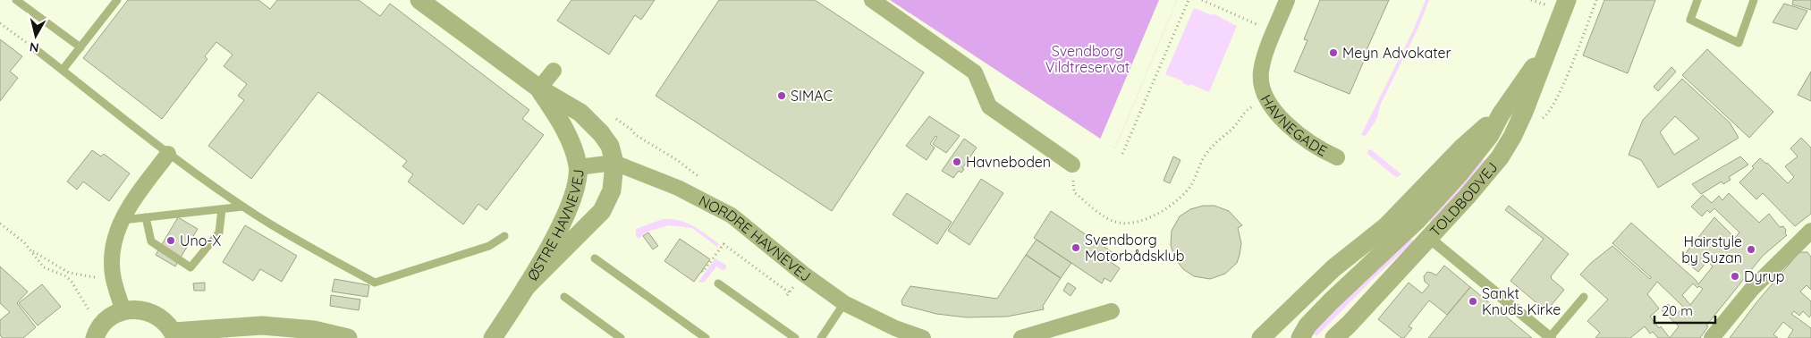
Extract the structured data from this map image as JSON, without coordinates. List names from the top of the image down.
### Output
{
  "streets": {
    "street": [
      "HAVNEGADE",
      "TOLDBODVEJ",
      "ØSTRE HAVNEVEJ",
      "NORDRE HAVNEVEJ"
    ]
  },
  "crossings": [
    ["ØSTRE HAVNEVEJ", "NORDRE HAVNEVEJ"]
  ],
  "parks": ["Svendborg Vildtreservat"],
  "places": [
    "Meyn Advokater",
    "SIMAC",
    "Havneboden",
    "Uno-X",
    "Svendborg Motorbådsklub",
    "Hairstyle by Suzan",
    "Dyrup",
    "Sankt Knuds Kirke"
  ],
  "scale_bar": "20 m",
  "north": "bottom"
}
